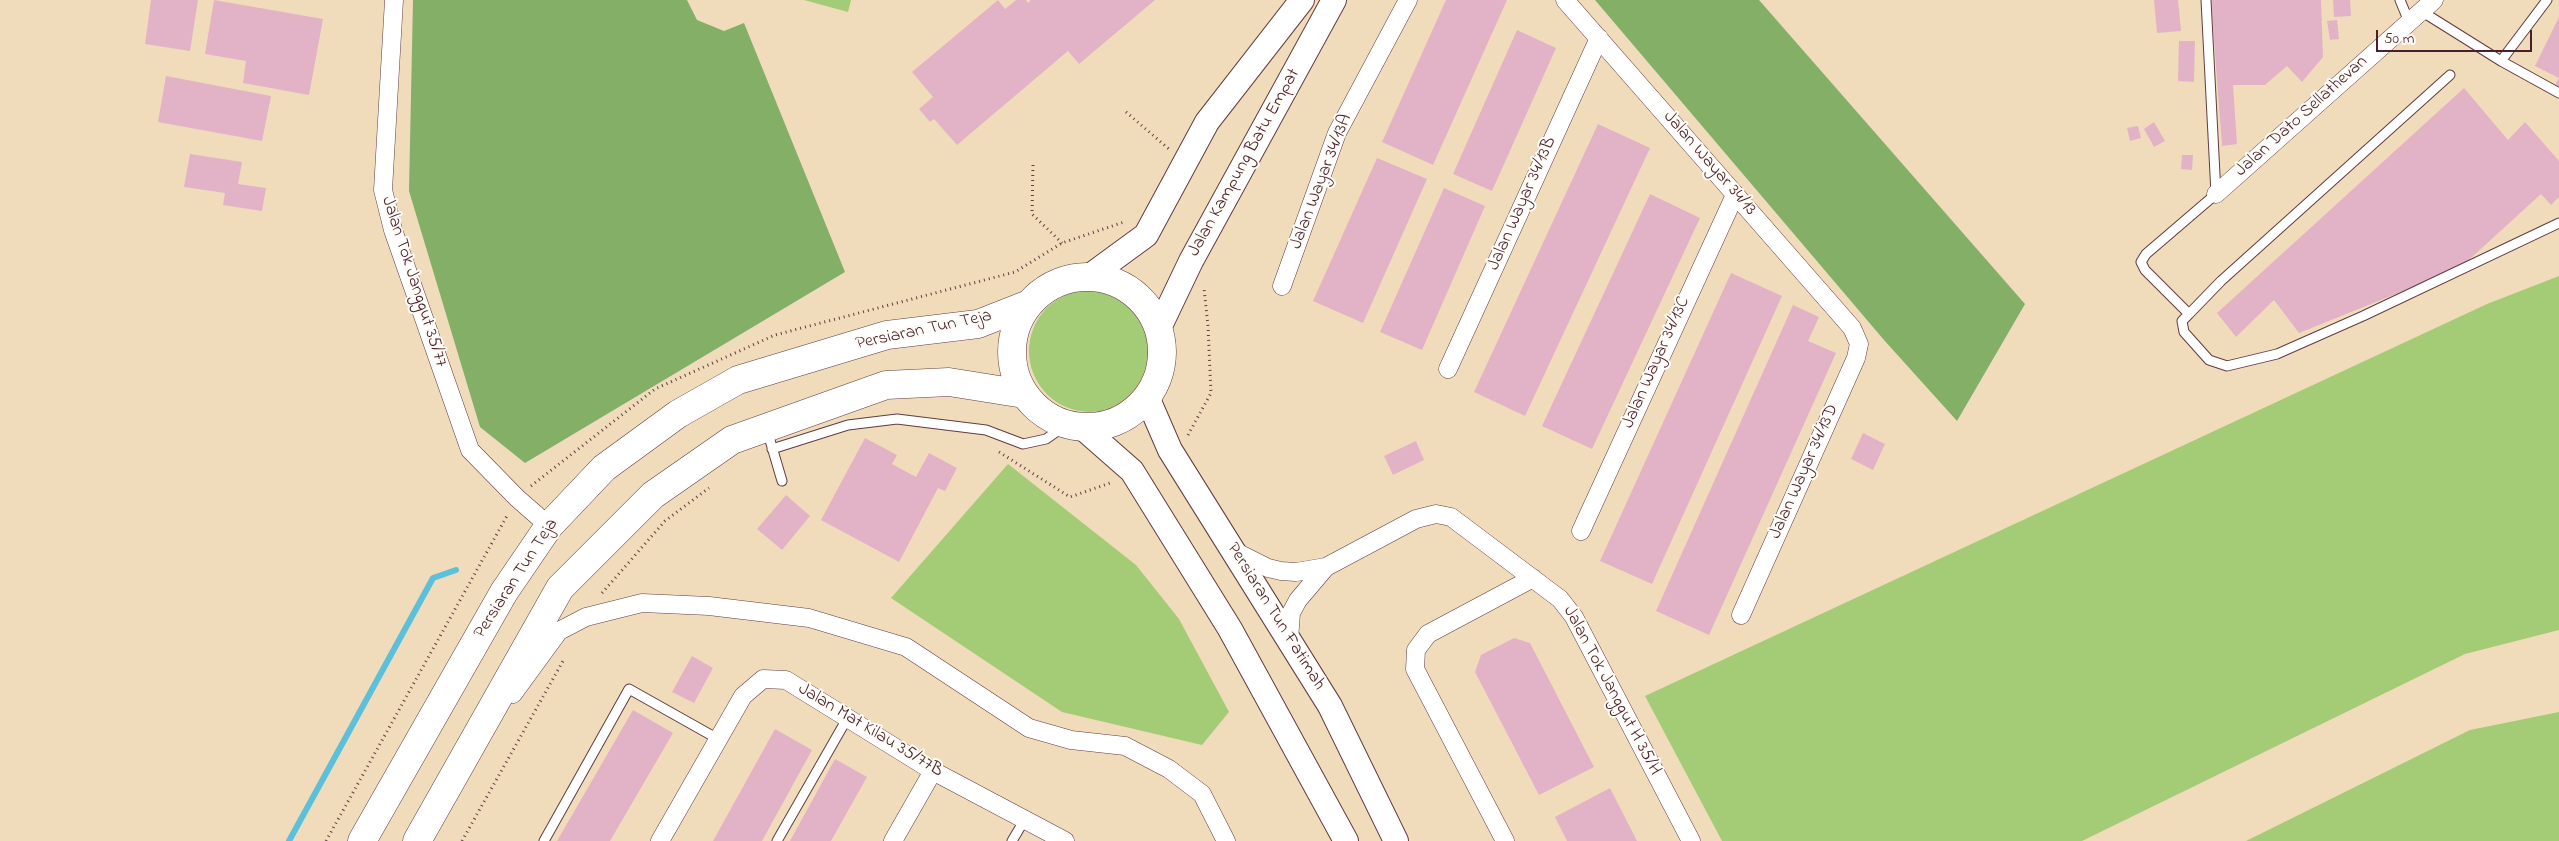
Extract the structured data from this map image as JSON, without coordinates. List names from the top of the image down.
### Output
{
  "streets": {
    "main road": ["Persiaran Tun Teja"],
    "street": [
      "Jalan Dato Sellathevan",
      "Jalan Kampung Batu Empat",
      "Jalan Wayar 34/13",
      "Jalan Wayar 34/13A",
      "Jalan Wayar 34/13B",
      "Jalan Tok Janggut 35/77",
      "Jalan Wayar 34/13C",
      "Jalan Wayar 34/13D",
      "Persiaran Tun Fatimah",
      "Jalan Tok Janggut H 35/H",
      "Jalan Mat Kilau 35/77B"
    ]
  },
  "crossings": [
    ["Jalan Kampung Batu Empat", "Persiaran Tun Teja"],
    ["Jalan Kampung Batu Empat", "Persiaran Tun Fatimah"],
    ["Jalan Wayar 34/13", "Jalan Wayar 34/13B"],
    ["Jalan Wayar 34/13", "Jalan Wayar 34/13C"],
    ["Jalan Wayar 34/13", "Jalan Wayar 34/13D"],
    ["Jalan Tok Janggut 35/77", "Persiaran Tun Teja"],
    ["Persiaran Tun Teja", "Persiaran Tun Fatimah"]
  ],
  "scale_bar": "50 m"
}
